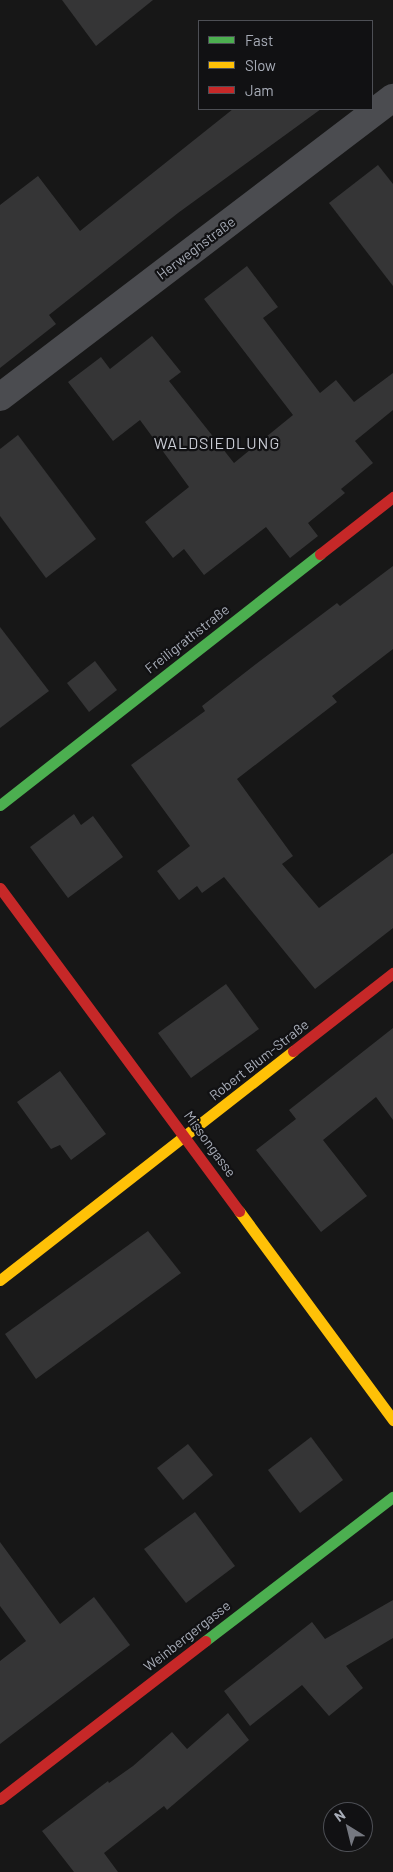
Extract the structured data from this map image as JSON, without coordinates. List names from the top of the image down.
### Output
{
  "streets": {
    "street": [
      "Herweghstraße",
      "Freiligrathstraße",
      "Robert Blum-Straße",
      "Missongasse",
      "Weinbergergasse"
    ]
  },
  "crossings": [
    ["Robert Blum-Straße", "Missongasse"]
  ],
  "districts": ["WALDSIEDLUNG"],
  "legend": ["Fast", "Slow", "Jam"],
  "north": "top left"
}
